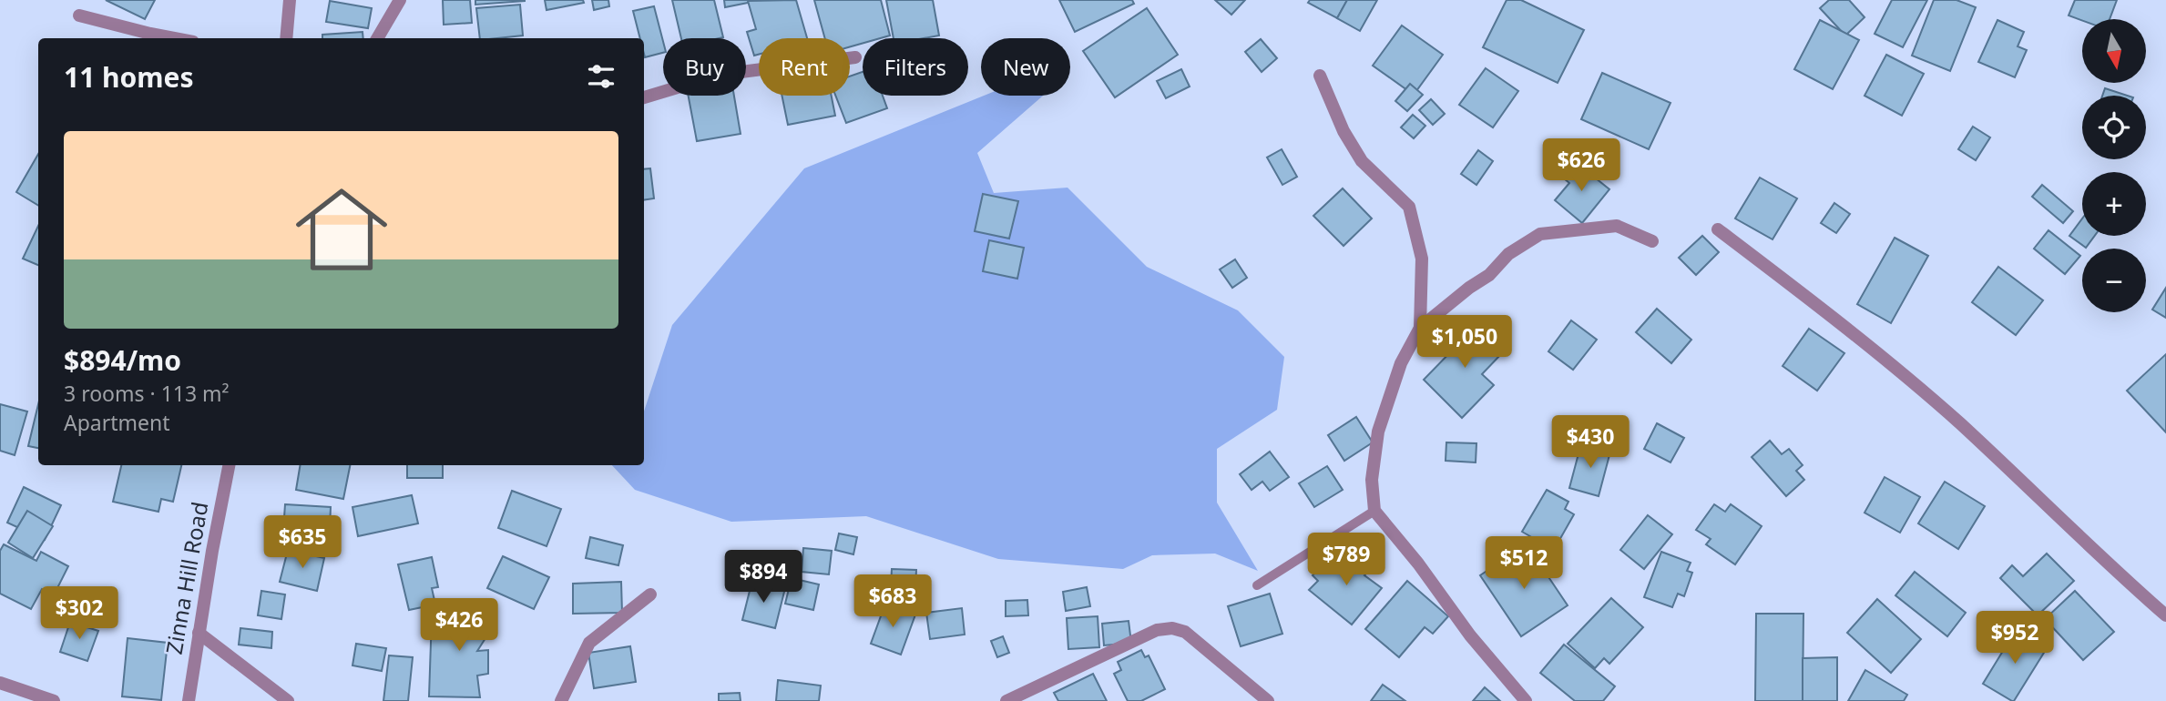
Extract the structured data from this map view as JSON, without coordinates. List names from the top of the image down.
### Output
{
  "streets": {
    "street": ["Zinna Hill Road"]
  },
  "north": "bottom",
  "page": {
    "map_buttons": ["+", "−"],
    "chip": [
      "Buy",
      "Rent",
      "Filters",
      "New"
    ],
    "heading": "11 homes",
    "list": [
      {
        "name": "$894/mo",
        "note": "3 rooms · 113 m² · Apartment"
      }
    ],
    "price": [
      "$626",
      "$1,050",
      "$430",
      "$635",
      "$789",
      "$512",
      "$894",
      "$683",
      "$302",
      "$426",
      "$952"
    ]
  }
}
